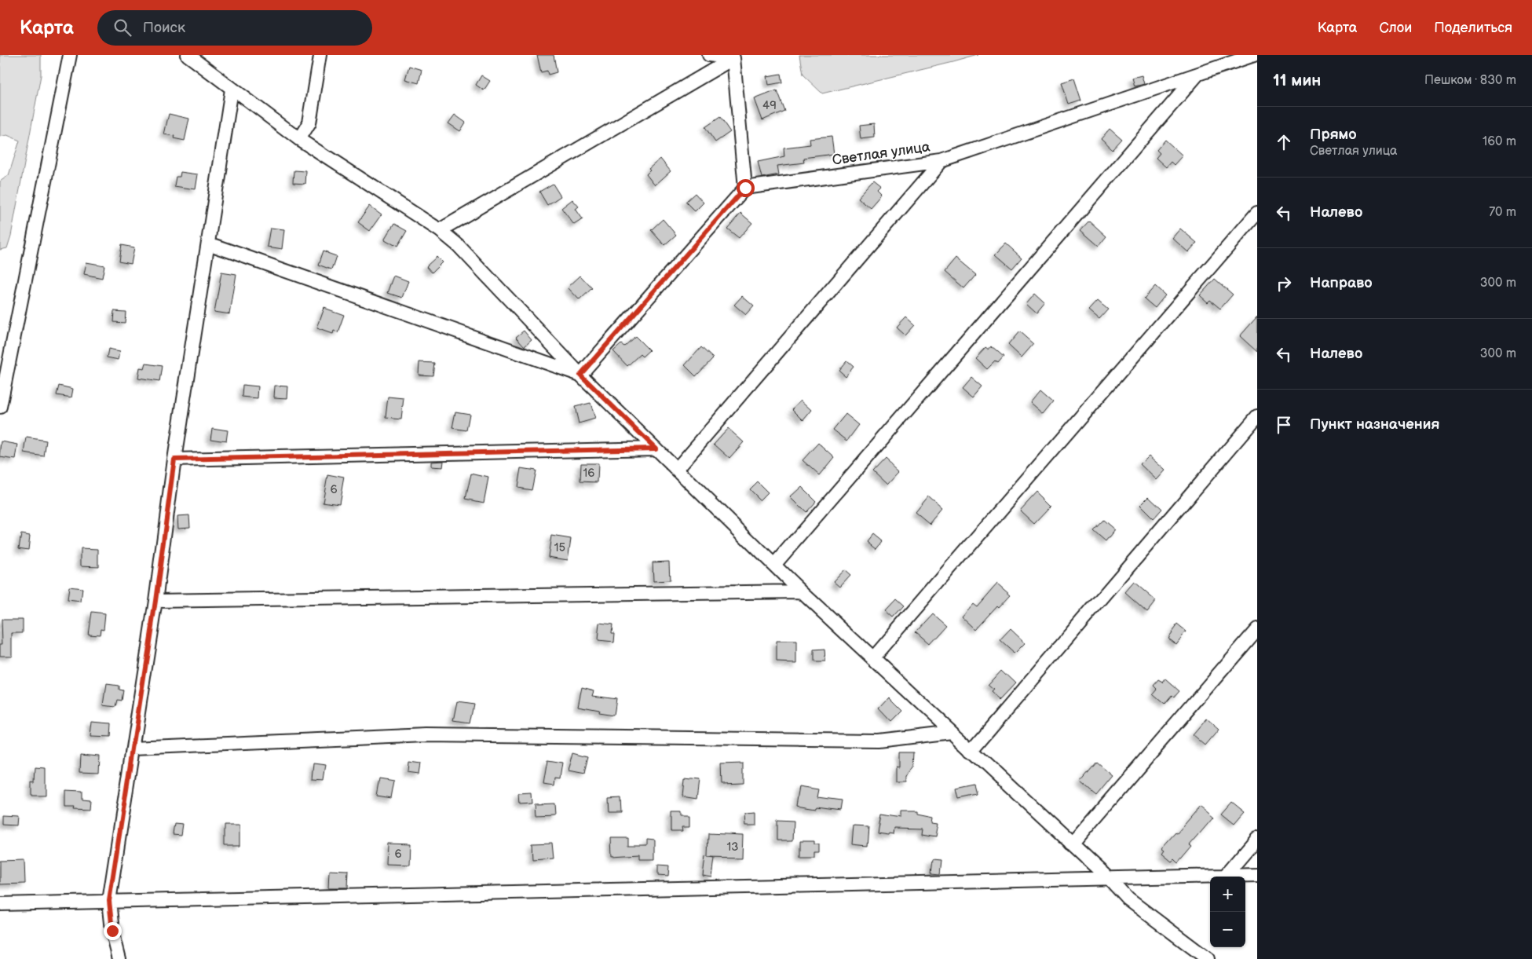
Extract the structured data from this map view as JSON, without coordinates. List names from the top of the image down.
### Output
{
  "streets": {
    "street": ["Светлая улица"]
  },
  "house_numbers": [
    "49",
    "16",
    "6",
    "15",
    "13",
    "6"
  ],
  "page": {
    "header": "Карта",
    "search": "Поиск",
    "nav": ["Карта", "Слои", "Поделиться"],
    "heading": ["11 мин", "Пешком · 830 m"],
    "list": [
      ["Прямо", "Светлая улица", "160 m"],
      ["Налево", "70 m"],
      ["Направо", "300 m"],
      ["Налево", "300 m"],
      "Пункт назначения"
    ],
    "map_buttons": ["+", "−"]
  }
}
